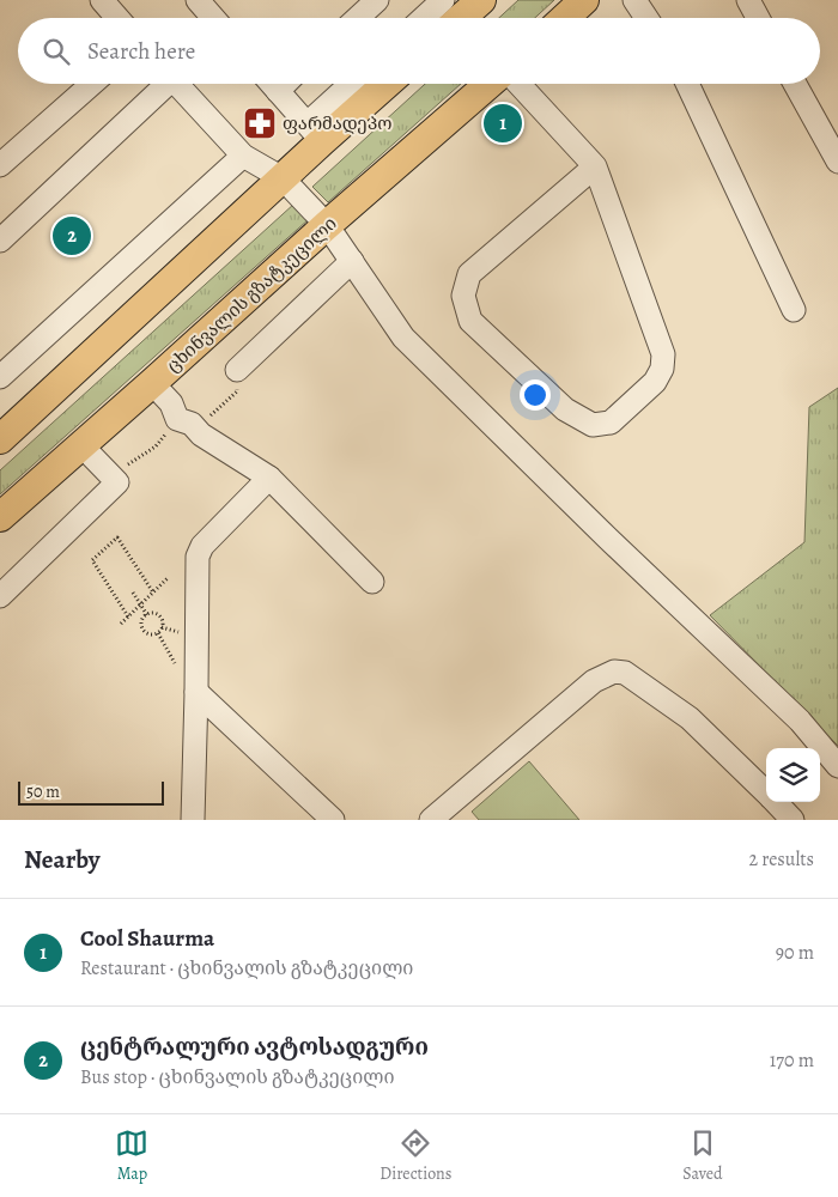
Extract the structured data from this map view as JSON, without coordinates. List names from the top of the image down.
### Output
{
  "streets": {
    "main road": ["ცხინვალის გზატკეცილი"]
  },
  "places": {
    "pharmacy": ["ფარმადეპო"]
  },
  "scale_bar": "50 m",
  "page": {
    "search": "Search here",
    "pins": ["1", "2"],
    "scale": "50 m",
    "heading": ["Nearby", "2 results"],
    "list": [
      {
        "mark": "1",
        "name": "Cool Shaurma",
        "note": "Restaurant · ცხინვალის გზატკეცილი",
        "value": "90 m"
      },
      {
        "mark": "2",
        "name": "ცენტრალური ავტოსადგური",
        "note": "Bus stop · ცხინვალის გზატკეცილი",
        "value": "170 m"
      }
    ],
    "nav": ["Map", "Directions", "Saved"]
  }
}
